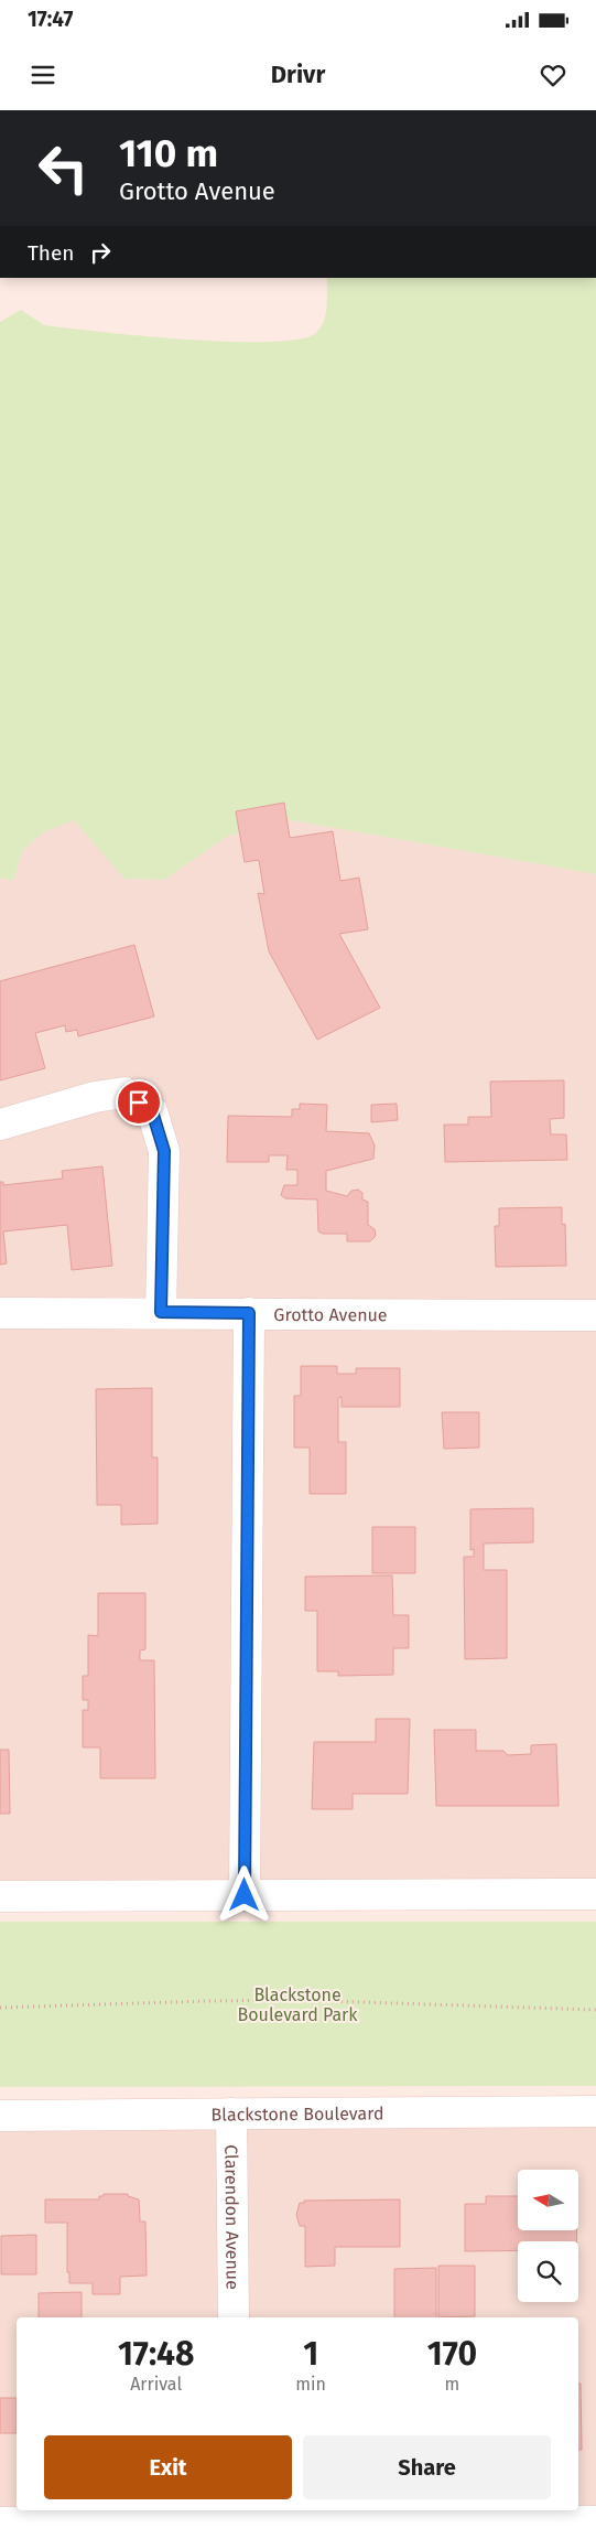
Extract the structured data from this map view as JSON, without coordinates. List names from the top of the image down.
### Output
{
  "streets": {
    "street": ["Grotto Avenue", "Blackstone Boulevard", "Clarendon Avenue"]
  },
  "crossings": [
    ["Blackstone Boulevard", "Clarendon Avenue"]
  ],
  "parks": ["Blackstone Boulevard Park"],
  "north": "left",
  "page": {
    "status": "17:47",
    "header": "Drivr",
    "turn": ["110 m", "Grotto Avenue"],
    "then": "Then",
    "eta": [
      "17:48",
      "Arrival",
      "1",
      "min",
      "170",
      "m"
    ],
    "buttons": ["Exit", "Share"]
  }
}
